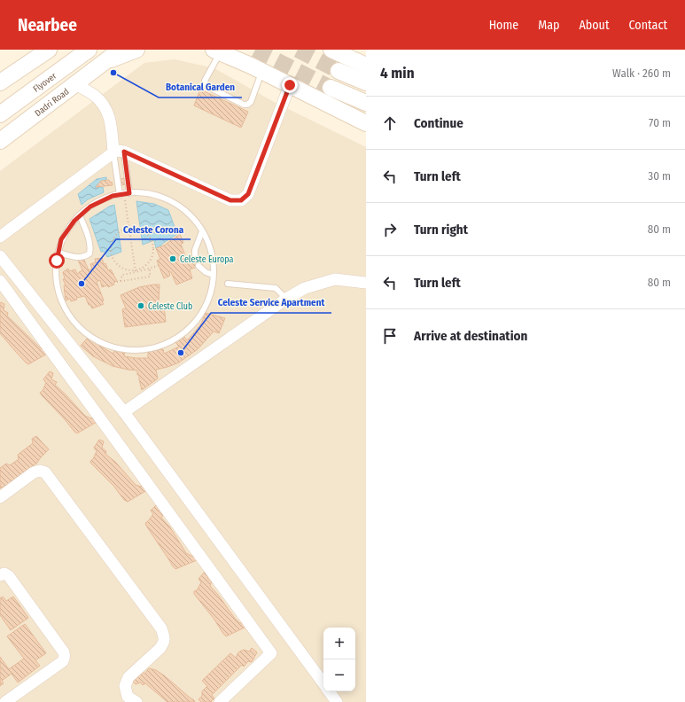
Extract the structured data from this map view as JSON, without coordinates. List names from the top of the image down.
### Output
{
  "streets": {
    "main road": ["Flyover", "Dadri Road"]
  },
  "places": [
    "Botanical Garden",
    "Celeste Europa",
    "Celeste Corona",
    "Celeste Club",
    "Celeste Service Apartment"
  ],
  "page": {
    "header": "Nearbee",
    "nav": [
      "Home",
      "Map",
      "About",
      "Contact"
    ],
    "heading": ["4 min", "Walk · 260 m"],
    "list": [
      ["Continue", "70 m"],
      ["Turn left", "30 m"],
      ["Turn right", "80 m"],
      ["Turn left", "80 m"],
      "Arrive at destination"
    ],
    "map_buttons": ["+", "−"]
  }
}
